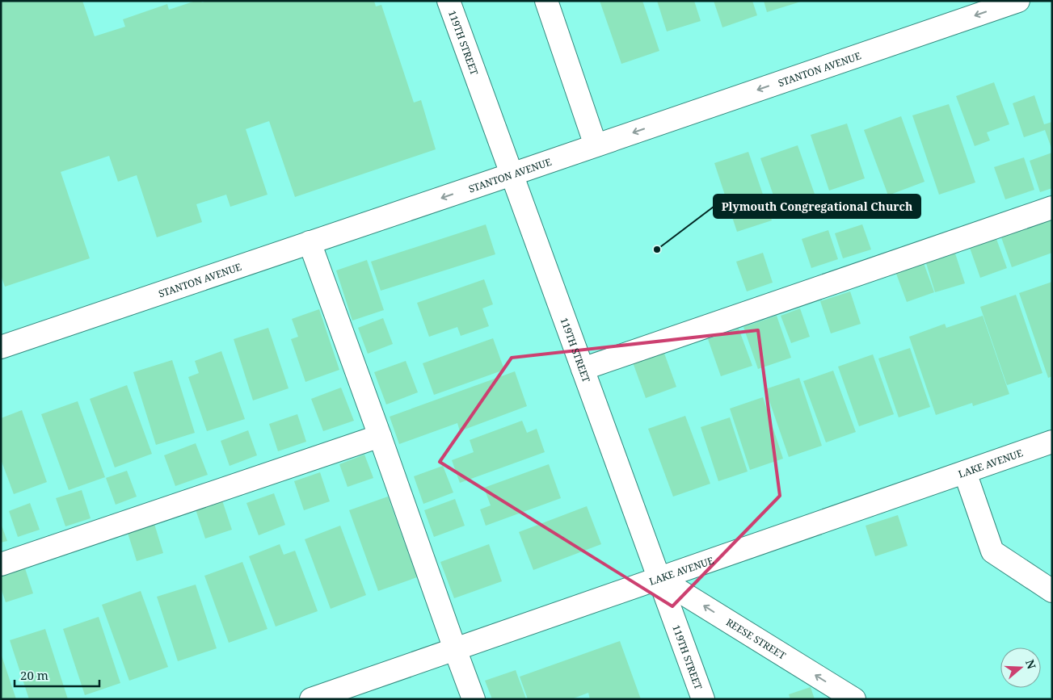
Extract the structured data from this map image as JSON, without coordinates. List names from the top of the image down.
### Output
{
  "streets": {
    "street": [
      "119TH STREET",
      "STANTON AVENUE",
      "LAKE AVENUE",
      "REESE STREET"
    ]
  },
  "crossings": [
    ["119TH STREET", "STANTON AVENUE"],
    ["119TH STREET", "LAKE AVENUE"],
    ["119TH STREET", "REESE STREET"],
    ["LAKE AVENUE", "REESE STREET"]
  ],
  "one_way": ["STANTON AVENUE", "REESE STREET"],
  "places": ["Plymouth Congregational Church"],
  "scale_bar": "20 m",
  "north": "right"
}
